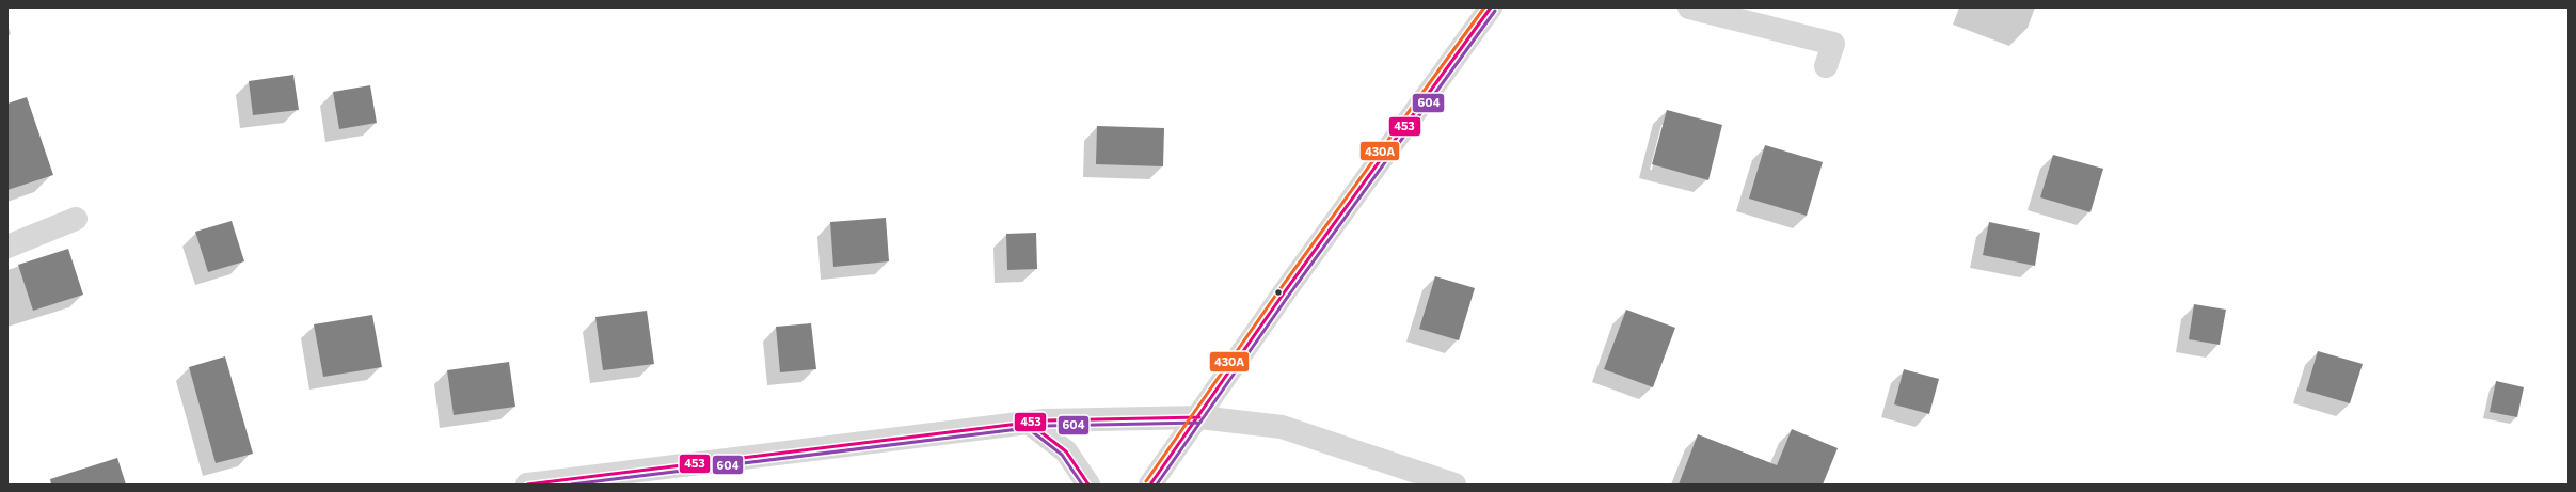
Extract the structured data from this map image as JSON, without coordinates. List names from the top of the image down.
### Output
{
  "lines": ["transit line 453", "transit line 430А", "transit line 604"]
}
